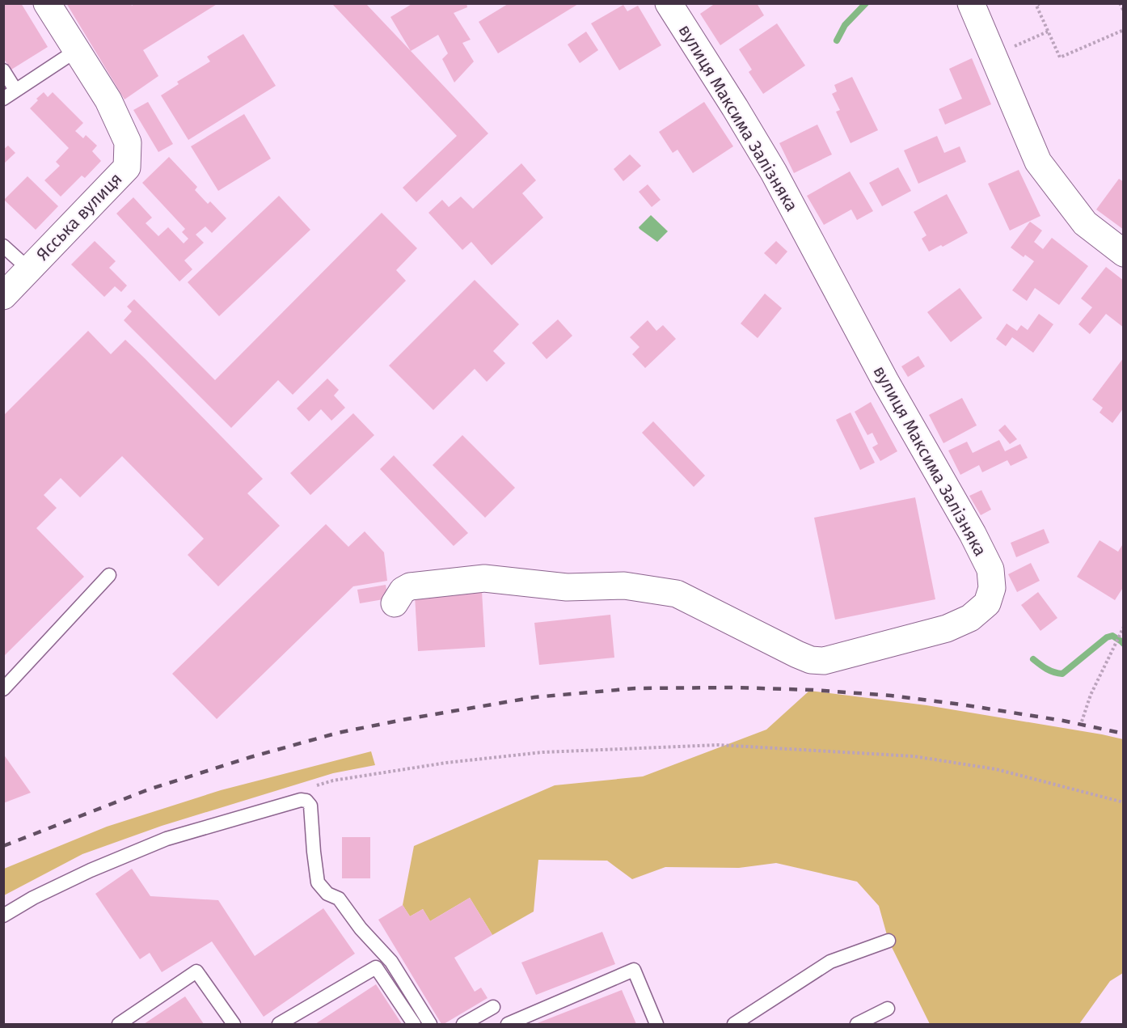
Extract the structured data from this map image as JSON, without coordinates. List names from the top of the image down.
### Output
{
  "streets": {
    "street": ["вулиця Максима Залізняка", "Ясська вулиця"]
  }
}
